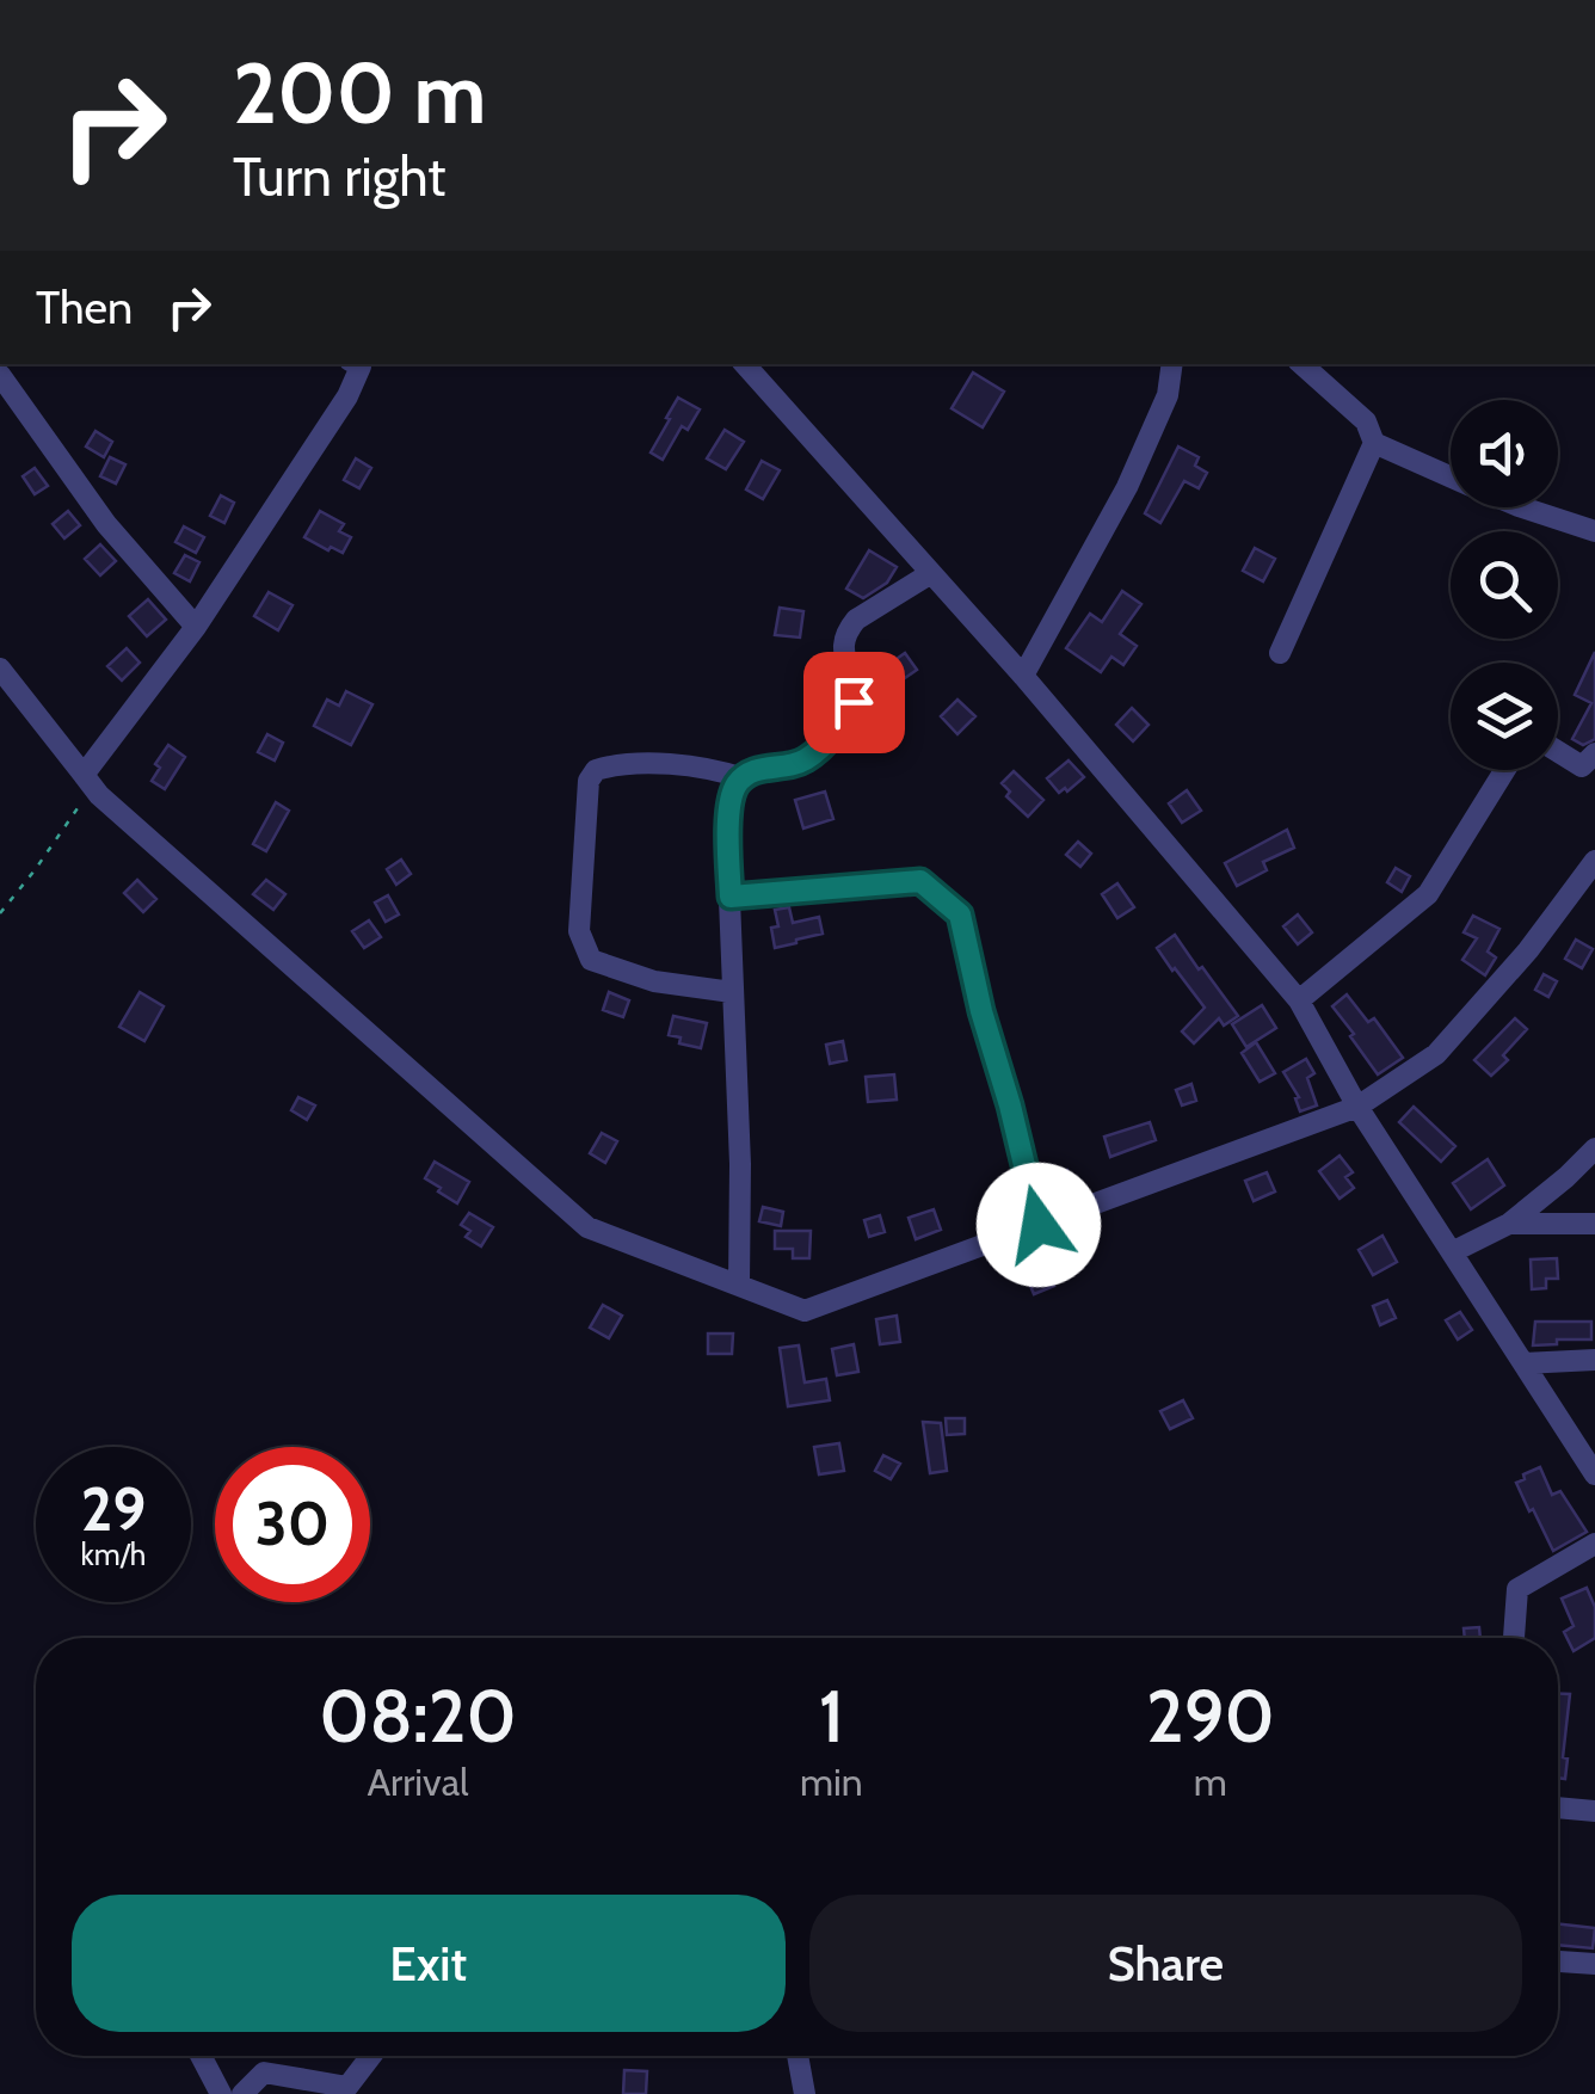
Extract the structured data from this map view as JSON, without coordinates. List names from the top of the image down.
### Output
{
  "page": {
    "turn": ["200 m", "Turn right"],
    "then": "Then",
    "speed": "29 km/h",
    "limit": "30",
    "eta": [
      "08:20",
      "Arrival",
      "1",
      "min",
      "290",
      "m"
    ],
    "buttons": ["Exit", "Share"]
  }
}
